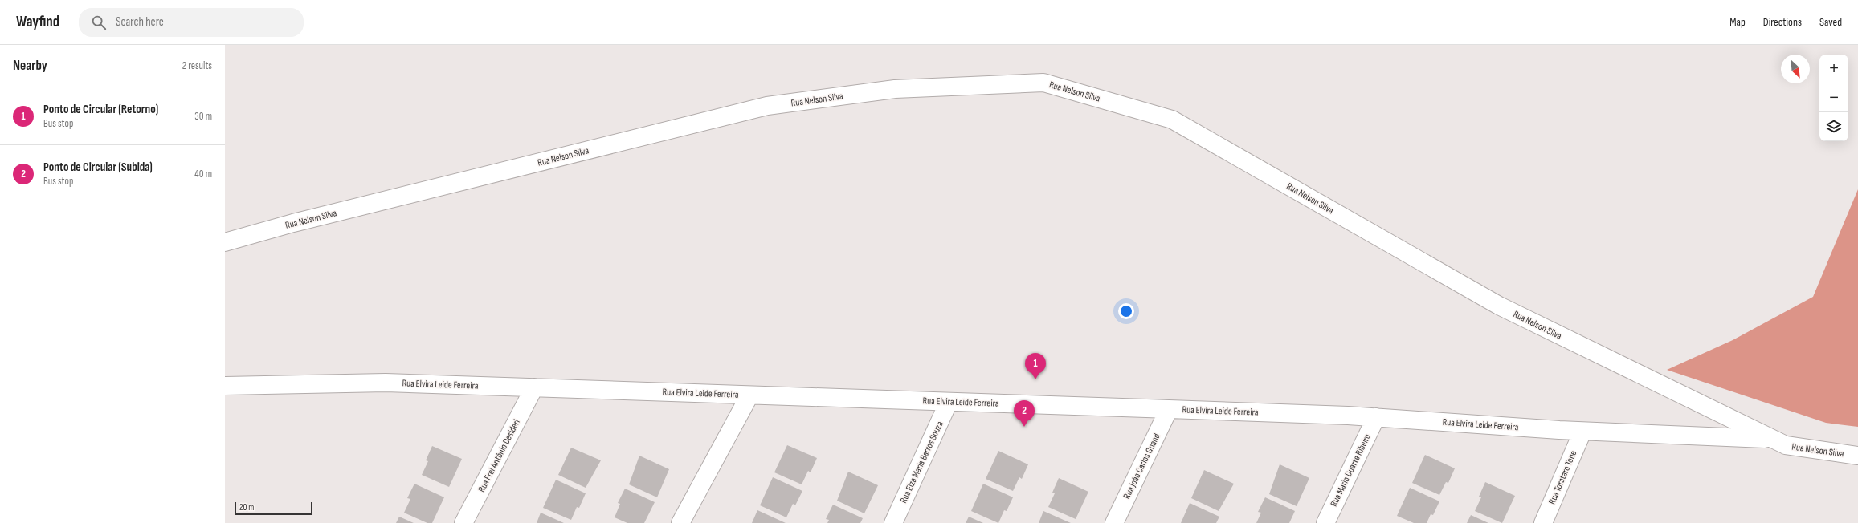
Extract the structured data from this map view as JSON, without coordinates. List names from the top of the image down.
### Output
{
  "streets": {
    "street": [
      "Rua Nelson Silva",
      "Rua Elvira Leide Ferreira",
      "Rua Frei Antônio Desideri",
      "Rua Elza Maria Barros Souza",
      "Rua João Carlos Gnand",
      "Rua Mario Duarte Ribeiro",
      "Rua Torataro Tone"
    ]
  },
  "crossings": [
    ["Rua Nelson Silva", "Rua Elvira Leide Ferreira"],
    ["Rua Elvira Leide Ferreira", "Rua Frei Antônio Desideri"],
    ["Rua Elvira Leide Ferreira", "Rua Elza Maria Barros Souza"],
    ["Rua Elvira Leide Ferreira", "Rua João Carlos Gnand"],
    ["Rua Elvira Leide Ferreira", "Rua Mario Duarte Ribeiro"],
    ["Rua Elvira Leide Ferreira", "Rua Torataro Tone"]
  ],
  "scale_bar": "20 m",
  "north": "bottom right",
  "page": {
    "header": "Wayfind",
    "search": "Search here",
    "nav": ["Map", "Directions", "Saved"],
    "heading": ["Nearby", "2 results"],
    "map_buttons": ["+", "−"],
    "list": [
      {
        "mark": "1",
        "name": "Ponto de Circular (Retorno)",
        "note": "Bus stop",
        "value": "30 m"
      },
      {
        "mark": "2",
        "name": "Ponto de Circular (Subida)",
        "note": "Bus stop",
        "value": "40 m"
      }
    ],
    "pins": ["1", "2"],
    "scale": "20 m"
  }
}
